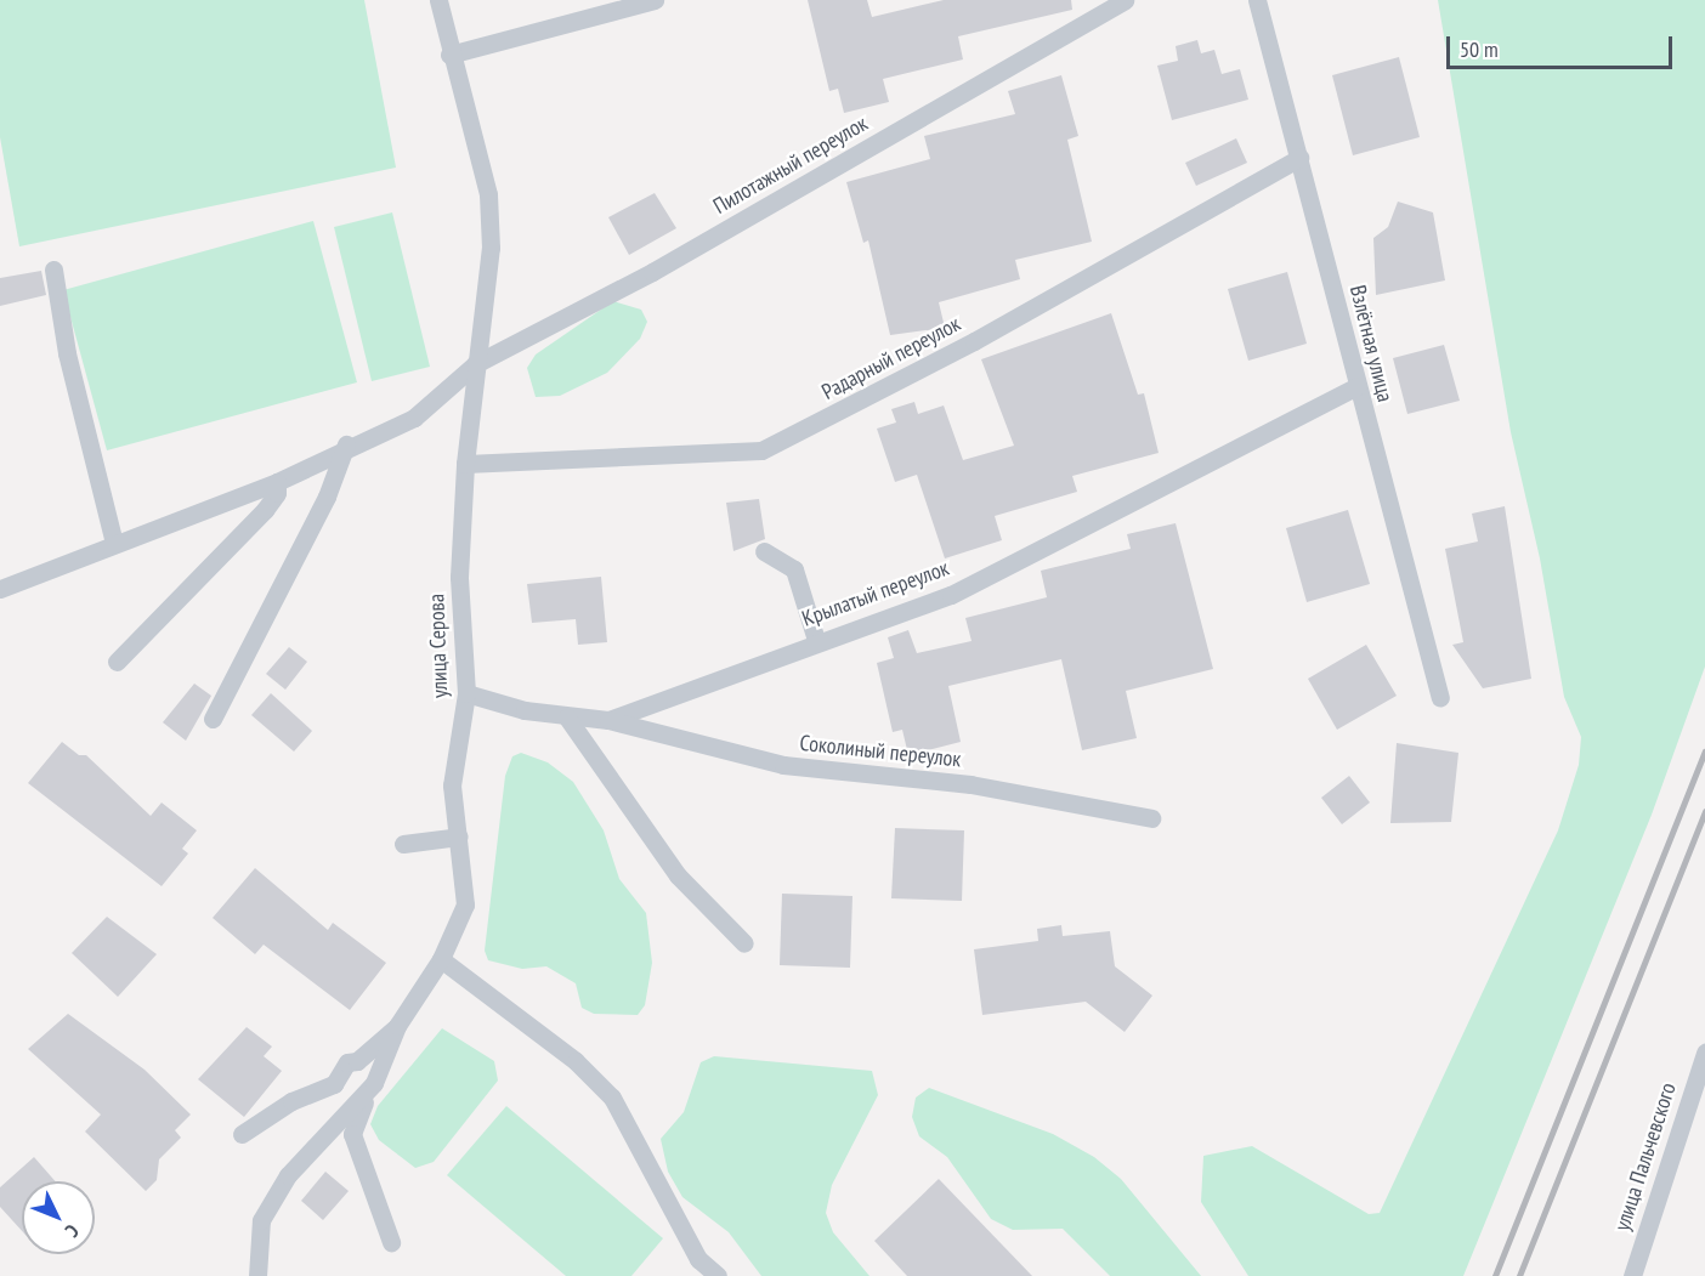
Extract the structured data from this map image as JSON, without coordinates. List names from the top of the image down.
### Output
{
  "streets": {
    "lane": [
      "Пилотажный переулок",
      "Взлётная улица",
      "Радарный переулок",
      "Крылатый переулок",
      "улица Серова",
      "Соколиный переулок",
      "улица Пальчевского"
    ]
  },
  "crossings": [
    ["Пилотажный переулок", "улица Серова"],
    ["Взлётная улица", "Радарный переулок"],
    ["Взлётная улица", "Крылатый переулок"],
    ["Радарный переулок", "улица Серова"],
    ["Крылатый переулок", "улица Серова"],
    ["Крылатый переулок", "Соколиный переулок"]
  ],
  "scale_bar": "50 m",
  "north": "bottom right"
}
